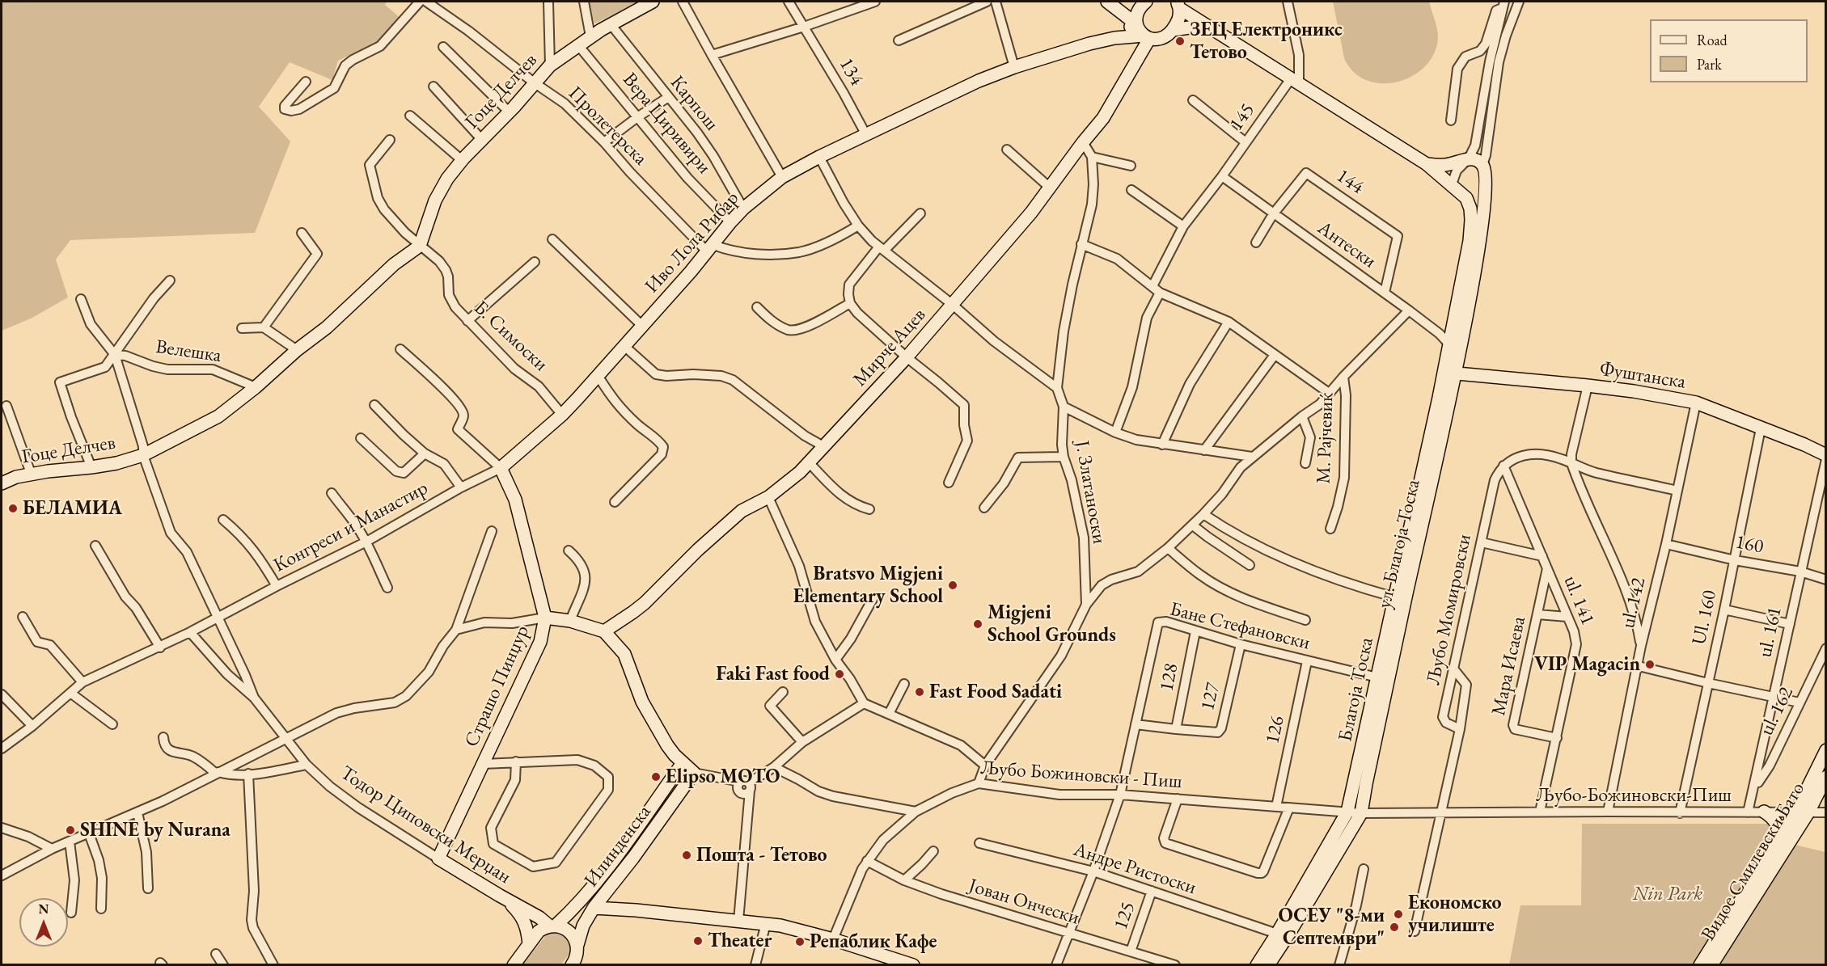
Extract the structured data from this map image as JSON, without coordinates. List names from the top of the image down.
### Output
{
  "streets": {
    "street": [
      "134",
      "Гоце Делчев",
      "Карпош",
      "145",
      "Вера Циривири",
      "Пролетерска",
      "144",
      "Иво Лола Рибар",
      "Антески",
      "Б. Симоски",
      "Мирче Ацев",
      "Велешка",
      "Фуштанска",
      "М. Рајчевиќ",
      "Ј. Златаноски",
      "Конгреси и Манастир",
      "ул. Благоја Тоска",
      "160",
      "ul. 141",
      "ul. 142",
      "Љубо Момировски",
      "Ul. 160",
      "Бане Стефановски",
      "ul. 161",
      "Мара Исаева",
      "128",
      "Страшо Пинџур",
      "Благоја Тоска",
      "127",
      "ul. 162",
      "126",
      "Љубо Божиновски - Пиш",
      "Љубо-Божиновски-Пиш",
      "Тодор Циповски Мерџан",
      "Илинденска",
      "Видое Смилевски Бато",
      "Андре Ристоски",
      "Јован Ончески",
      "125"
    ]
  },
  "crossings": [
    ["134", "Иво Лола Рибар"],
    ["Гоце Делчев", "Карпош"],
    ["Гоце Делчев", "Вера Циривири"],
    ["Гоце Делчев", "Пролетерска"],
    ["Гоце Делчев", "Б. Симоски"],
    ["Гоце Делчев", "Велешка"],
    ["Гоце Делчев", "Тодор Циповски Мерџан"],
    ["Карпош", "Иво Лола Рибар"],
    ["145", "Антески"],
    ["Вера Циривири", "Иво Лола Рибар"],
    ["Пролетерска", "Иво Лола Рибар"],
    ["144", "Антески"],
    ["Иво Лола Рибар", "Б. Симоски"],
    ["Иво Лола Рибар", "Конгреси и Манастир"],
    ["Иво Лола Рибар", "Страшо Пинџур"],
    ["Мирче Ацев", "Ј. Златаноски"],
    ["Велешка", "Тодор Циповски Мерџан"],
    ["Фуштанска", "ул. Благоја Тоска"],
    ["Фуштанска", "ul. 142"],
    ["Фуштанска", "Ul. 160"],
    ["Фуштанска", "Благоја Тоска"],
    ["Конгреси и Манастир", "Страшо Пинџур"],
    ["Конгреси и Манастир", "Тодор Циповски Мерџан"],
    ["ул. Благоја Тоска", "Благоја Тоска"],
    ["ул. Благоја Тоска", "Љубо Божиновски - Пиш"],
    ["ул. Благоја Тоска", "Љубо-Божиновски-Пиш"],
    ["160", "ul. 142"],
    ["160", "Ul. 160"],
    ["160", "ul. 161"],
    ["ul. 141", "Љубо Момировски"],
    ["ul. 141", "Мара Исаева"],
    ["ul. 141", "Љубо-Божиновски-Пиш"],
    ["ul. 142", "Љубо-Божиновски-Пиш"],
    ["Ul. 160", "Љубо-Божиновски-Пиш"],
    ["Бане Стефановски", "128"],
    ["Бане Стефановски", "Благоја Тоска"],
    ["Бане Стефановски", "127"],
    ["Бане Стефановски", "126"],
    ["Бане Стефановски", "Љубо Божиновски - Пиш"],
    ["Бане Стефановски", "Андре Ристоски"],
    ["Бане Стефановски", "Јован Ончески"],
    ["ul. 161", "ul. 162"],
    ["ul. 161", "Љубо-Божиновски-Пиш"],
    ["128", "127"],
    ["Страшо Пинџур", "Тодор Циповски Мерџан"],
    ["Благоја Тоска", "Љубо Божиновски - Пиш"],
    ["Благоја Тоска", "Андре Ристоски"],
    ["126", "Љубо Божиновски - Пиш"],
    ["Љубо Божиновски - Пиш", "Љубо-Божиновски-Пиш"],
    ["Љубо Божиновски - Пиш", "Јован Ончески"],
    ["Љубо-Божиновски-Пиш", "Видое Смилевски Бато"],
    ["Тодор Циповски Мерџан", "Илинденска"],
    ["Андре Ристоски", "125"],
    ["Јован Ончески", "125"]
  ],
  "parks": ["Nin Park"],
  "places": [
    "ЗЕЦ Електроникс Тетово",
    "БЕЛАМИА",
    "Bratsvo Migjeni Elementary School",
    "Migjeni School Grounds",
    "VIP Magacin",
    "Faki Fast food",
    "Fast Food Sadati",
    "Elipso MOTO",
    "SHINE by Nurana",
    "Пошта - Тетово",
    "Економско училиште",
    "ОСЕУ \"8-ми Септември\"",
    "Theater",
    "Репаблик Кафе"
  ],
  "legend": ["Road", "Park"],
  "north": "top"
}
